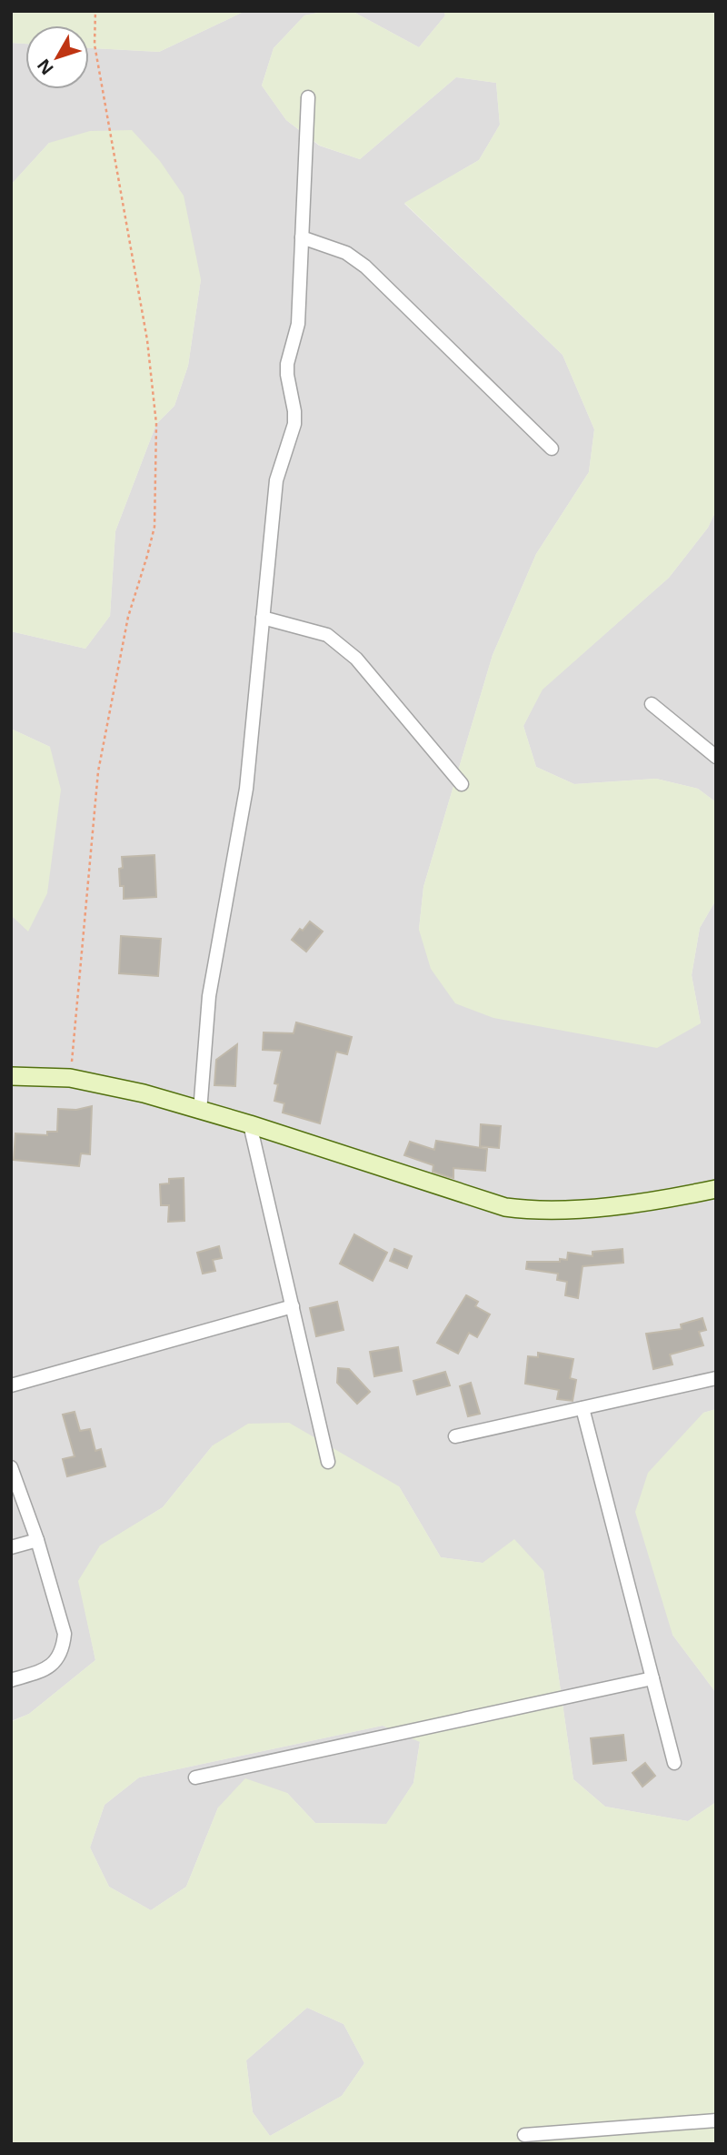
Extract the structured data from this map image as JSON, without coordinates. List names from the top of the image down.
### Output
{
  "north": "bottom left"
}
